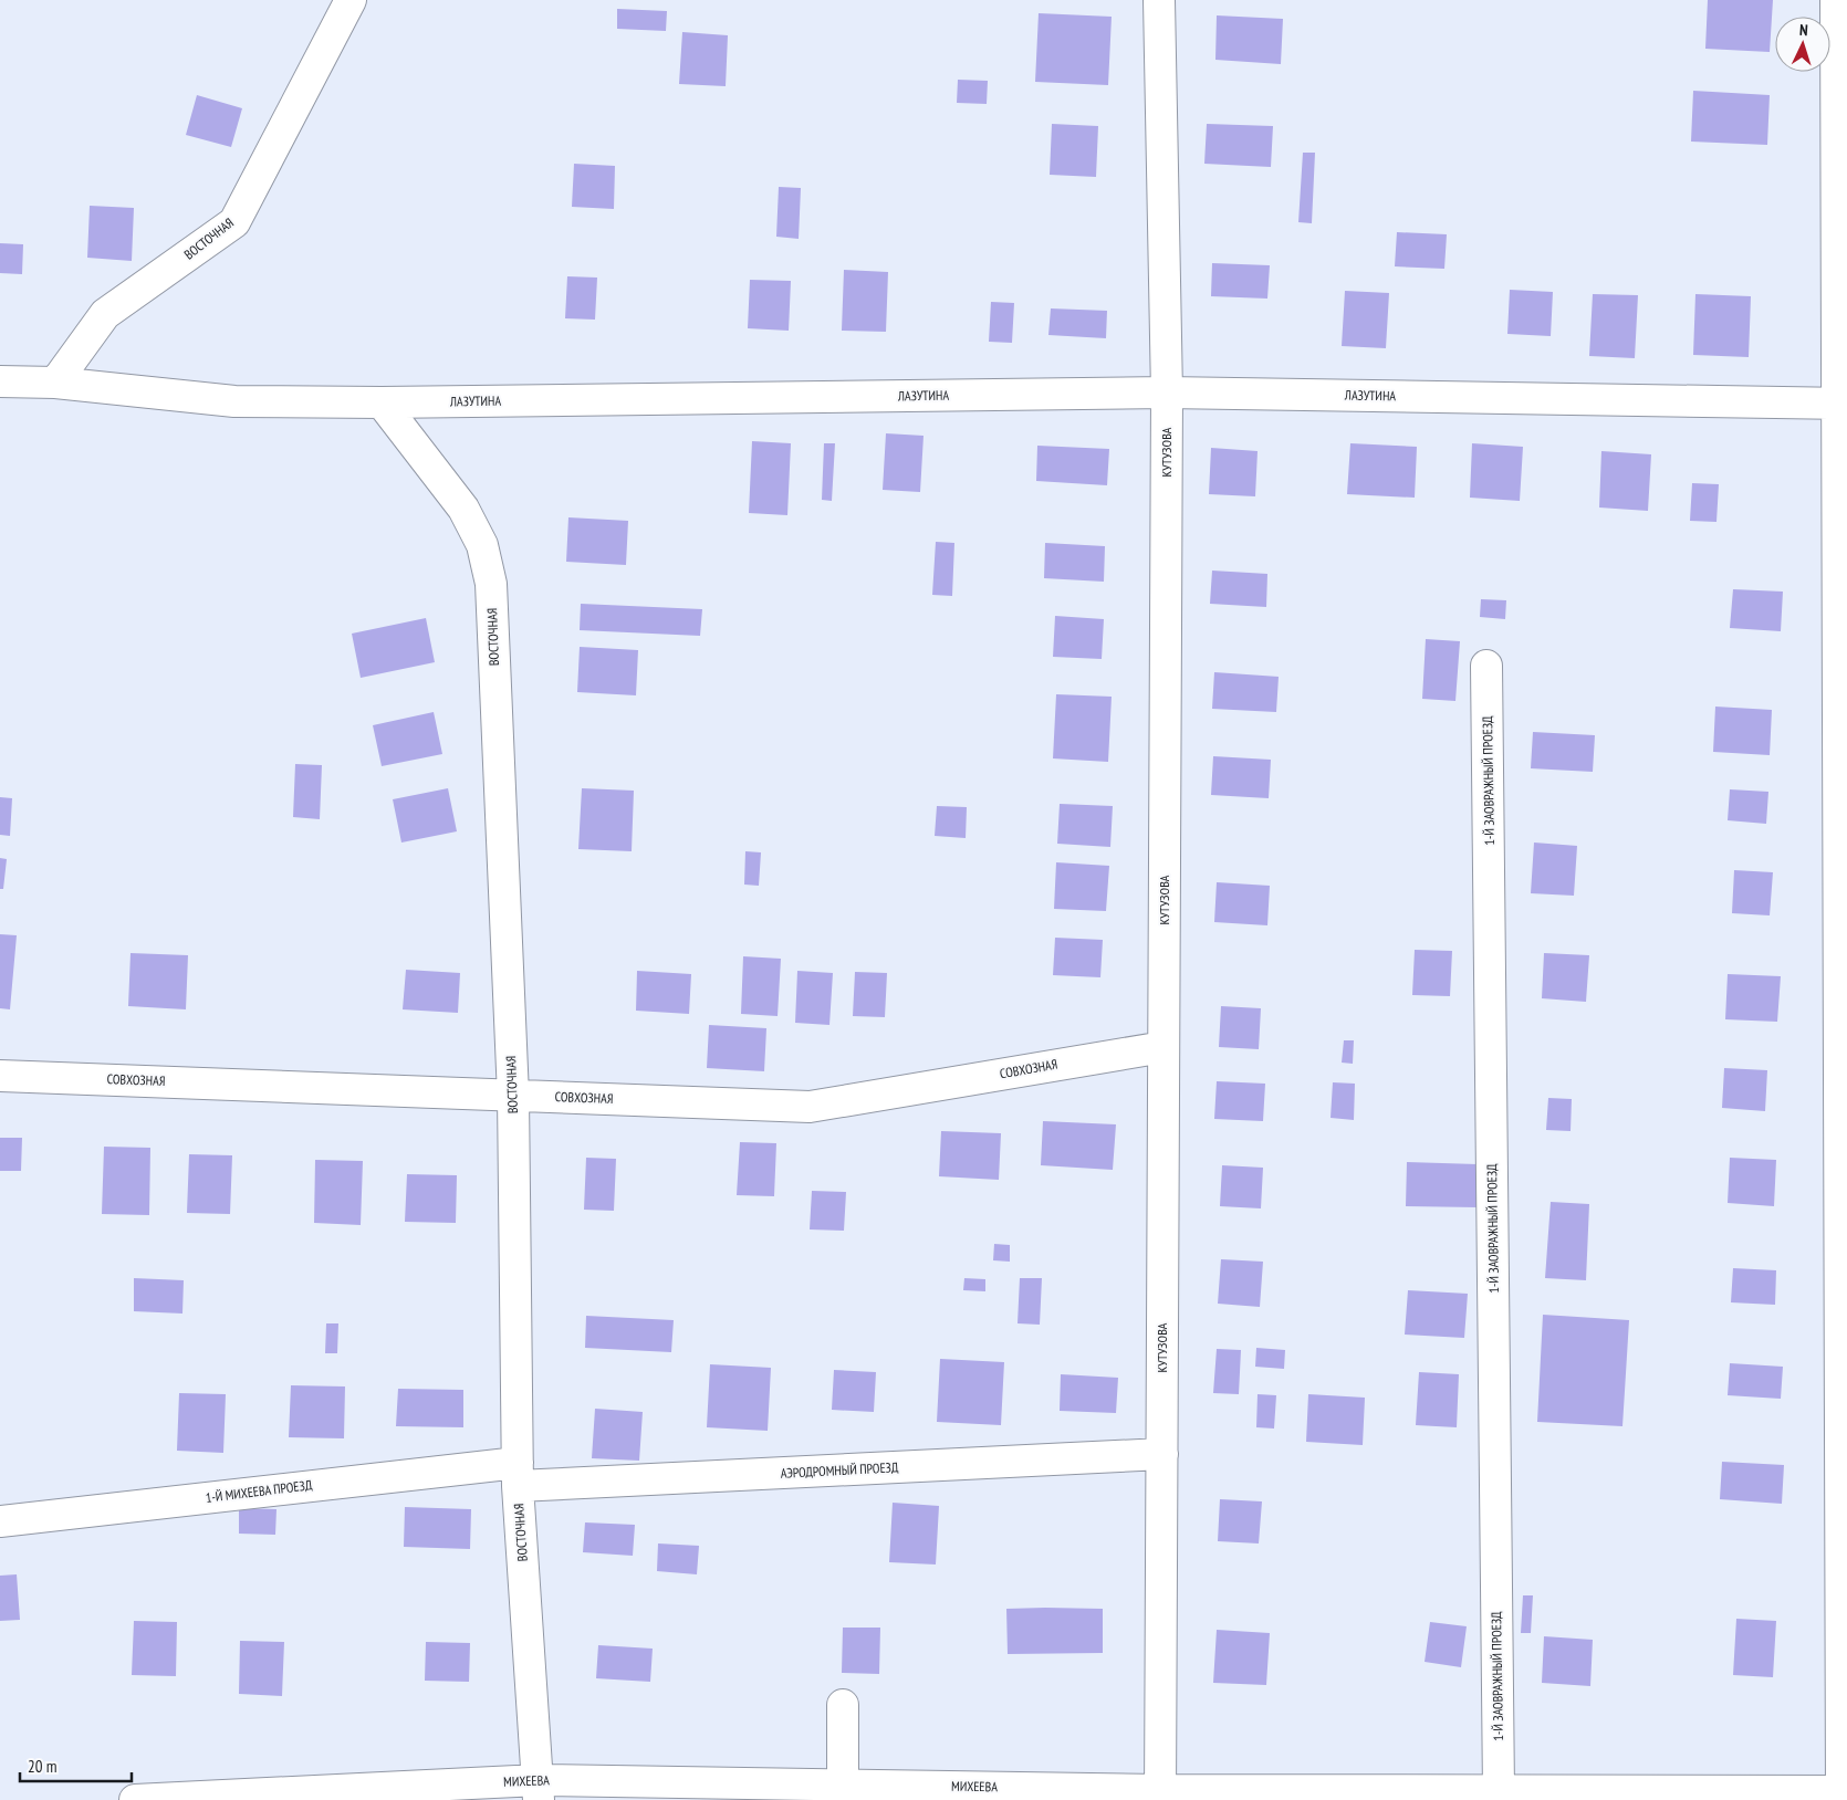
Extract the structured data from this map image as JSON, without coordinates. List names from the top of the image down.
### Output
{
  "streets": {
    "street": [
      "ВОСТОЧНАЯ",
      "ЛАЗУТИНА",
      "КУТУЗОВА",
      "1-Й ЗАОВРАЖНЫЙ ПРОЕЗД",
      "СОВХОЗНАЯ",
      "АЭРОДРОМНЫЙ ПРОЕЗД",
      "1-Й МИХЕЕВА ПРОЕЗД",
      "МИХЕЕВА"
    ]
  },
  "crossings": [
    ["ВОСТОЧНАЯ", "ЛАЗУТИНА"],
    ["ВОСТОЧНАЯ", "СОВХОЗНАЯ"],
    ["ВОСТОЧНАЯ", "АЭРОДРОМНЫЙ ПРОЕЗД"],
    ["ВОСТОЧНАЯ", "1-Й МИХЕЕВА ПРОЕЗД"],
    ["ВОСТОЧНАЯ", "МИХЕЕВА"],
    ["ЛАЗУТИНА", "КУТУЗОВА"],
    ["КУТУЗОВА", "СОВХОЗНАЯ"],
    ["КУТУЗОВА", "АЭРОДРОМНЫЙ ПРОЕЗД"],
    ["КУТУЗОВА", "МИХЕЕВА"],
    ["1-Й ЗАОВРАЖНЫЙ ПРОЕЗД", "МИХЕЕВА"],
    ["АЭРОДРОМНЫЙ ПРОЕЗД", "1-Й МИХЕЕВА ПРОЕЗД"]
  ],
  "scale_bar": "20 m",
  "north": "top"
}
